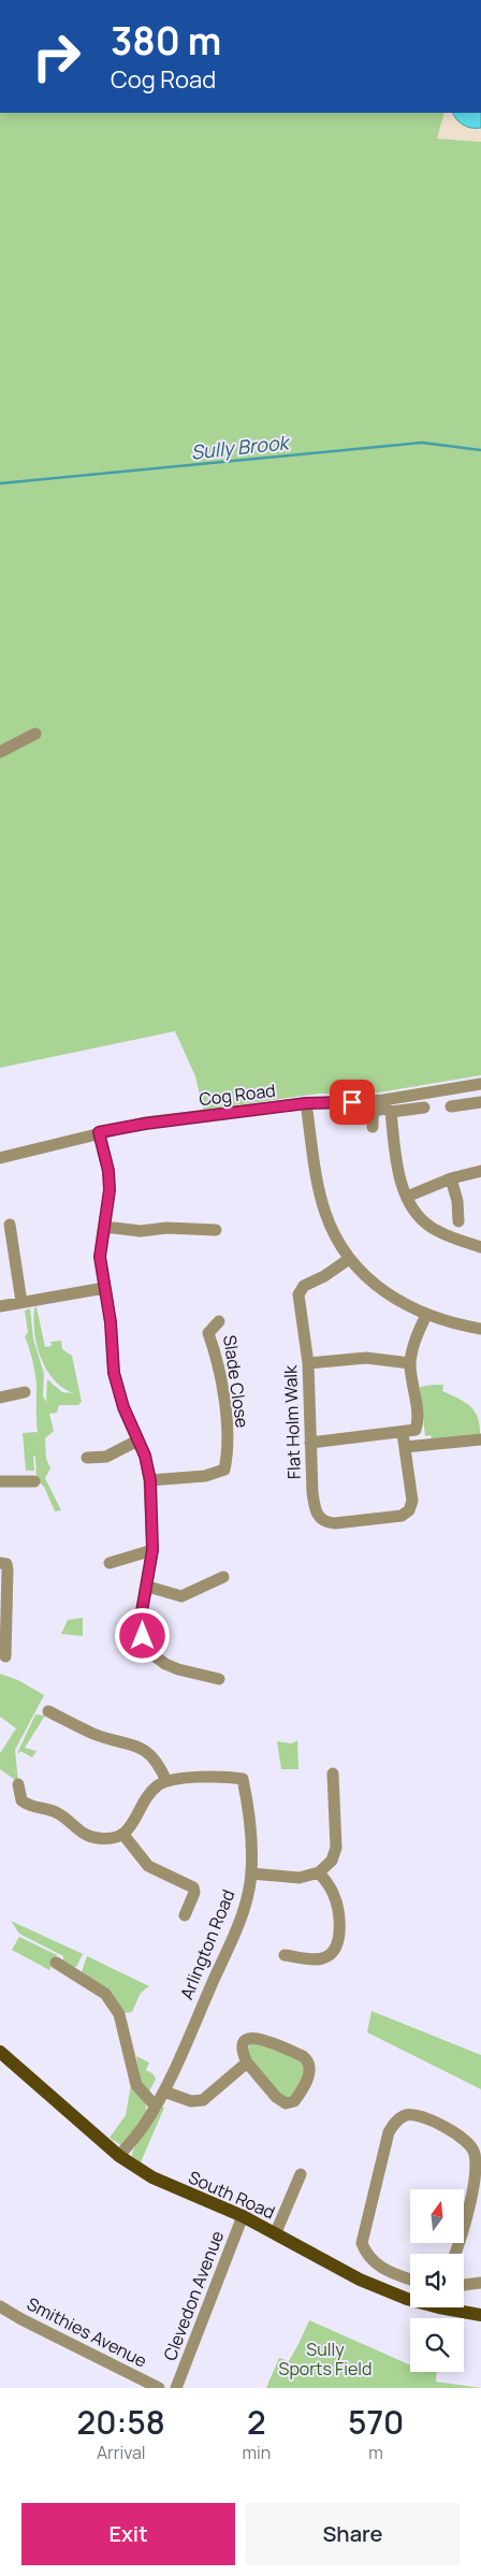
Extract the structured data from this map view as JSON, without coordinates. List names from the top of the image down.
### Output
{
  "streets": {
    "main road": ["South Road"],
    "street": [
      "Cog Road",
      "Slade Close",
      "Flat Holm Walk",
      "Arlington Road",
      "Clevedon Avenue",
      "Smithies Avenue"
    ]
  },
  "crossings": [
    ["Arlington Road", "South Road"],
    ["South Road", "Clevedon Avenue"]
  ],
  "water": ["Sully Brook"],
  "parks": ["Sully Sports Field"],
  "north": "top",
  "page": {
    "turn": ["380 m", "Cog Road"],
    "eta": [
      "20:58",
      "Arrival",
      "2",
      "min",
      "570",
      "m"
    ],
    "buttons": ["Exit", "Share"]
  }
}
